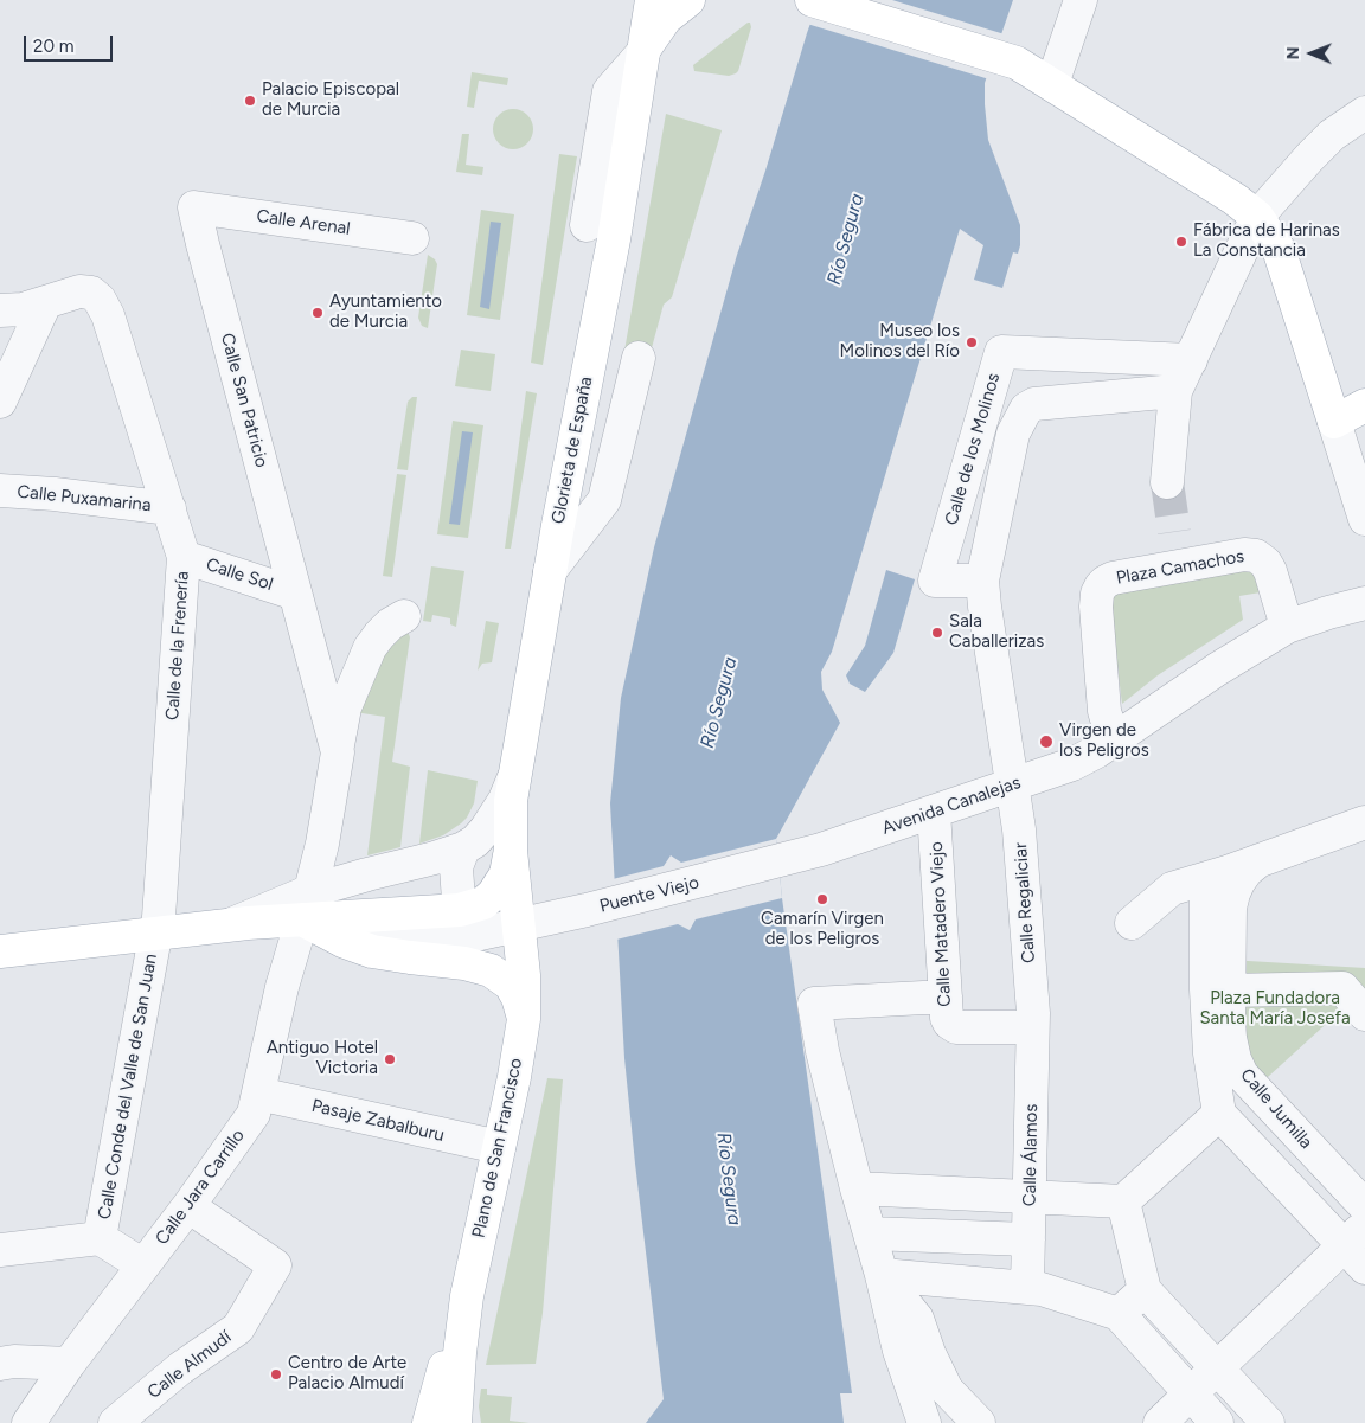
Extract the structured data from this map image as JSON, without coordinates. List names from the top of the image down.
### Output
{
  "streets": {
    "main road": ["Glorieta de España", "Plano de San Francisco"],
    "street": [
      "Calle Arenal",
      "Calle San Patricio",
      "Calle de los Molinos",
      "Calle Puxamarina",
      "Plaza Camachos",
      "Calle Sol",
      "Calle de la Frenería",
      "Avenida Canalejas",
      "Puente Viejo",
      "Calle Regaliciar",
      "Calle Matadero Viejo",
      "Calle Conde del Valle de San Juan",
      "Calle Jumilla",
      "Pasaje Zabalburu",
      "Calle Álamos",
      "Calle Jara Carrillo",
      "Calle Almudí"
    ]
  },
  "crossings": [
    ["Calle Arenal", "Calle San Patricio"],
    ["Calle San Patricio", "Calle Sol"],
    ["Calle San Patricio", "Calle Jara Carrillo"],
    ["Calle de los Molinos", "Avenida Canalejas"],
    ["Calle de los Molinos", "Calle Regaliciar"],
    ["Glorieta de España", "Plano de San Francisco"],
    ["Calle Puxamarina", "Calle de la Frenería"],
    ["Plaza Camachos", "Avenida Canalejas"],
    ["Calle Sol", "Calle de la Frenería"],
    ["Calle de la Frenería", "Calle Conde del Valle de San Juan"],
    ["Avenida Canalejas", "Puente Viejo"],
    ["Avenida Canalejas", "Calle Regaliciar"],
    ["Avenida Canalejas", "Calle Matadero Viejo"],
    ["Puente Viejo", "Plano de San Francisco"],
    ["Calle Regaliciar", "Calle Matadero Viejo"],
    ["Calle Regaliciar", "Calle Álamos"],
    ["Calle Matadero Viejo", "Calle Álamos"],
    ["Pasaje Zabalburu", "Plano de San Francisco"],
    ["Pasaje Zabalburu", "Calle Jara Carrillo"],
    ["Calle Jara Carrillo", "Calle Almudí"]
  ],
  "water": ["Río Segura"],
  "parks": ["Plaza Fundadora Santa María Josefa"],
  "places": [
    "Palacio Episcopal de Murcia",
    "Fábrica de Harinas La Constancia",
    "Ayuntamiento de Murcia",
    "Museo los Molinos del Río",
    "Sala Caballerizas",
    "Virgen de los Peligros",
    "Camarín Virgen de los Peligros",
    "Antiguo Hotel Victoria",
    "Centro de Arte Palacio Almudí"
  ],
  "scale_bar": "20 m",
  "north": "left"
}
